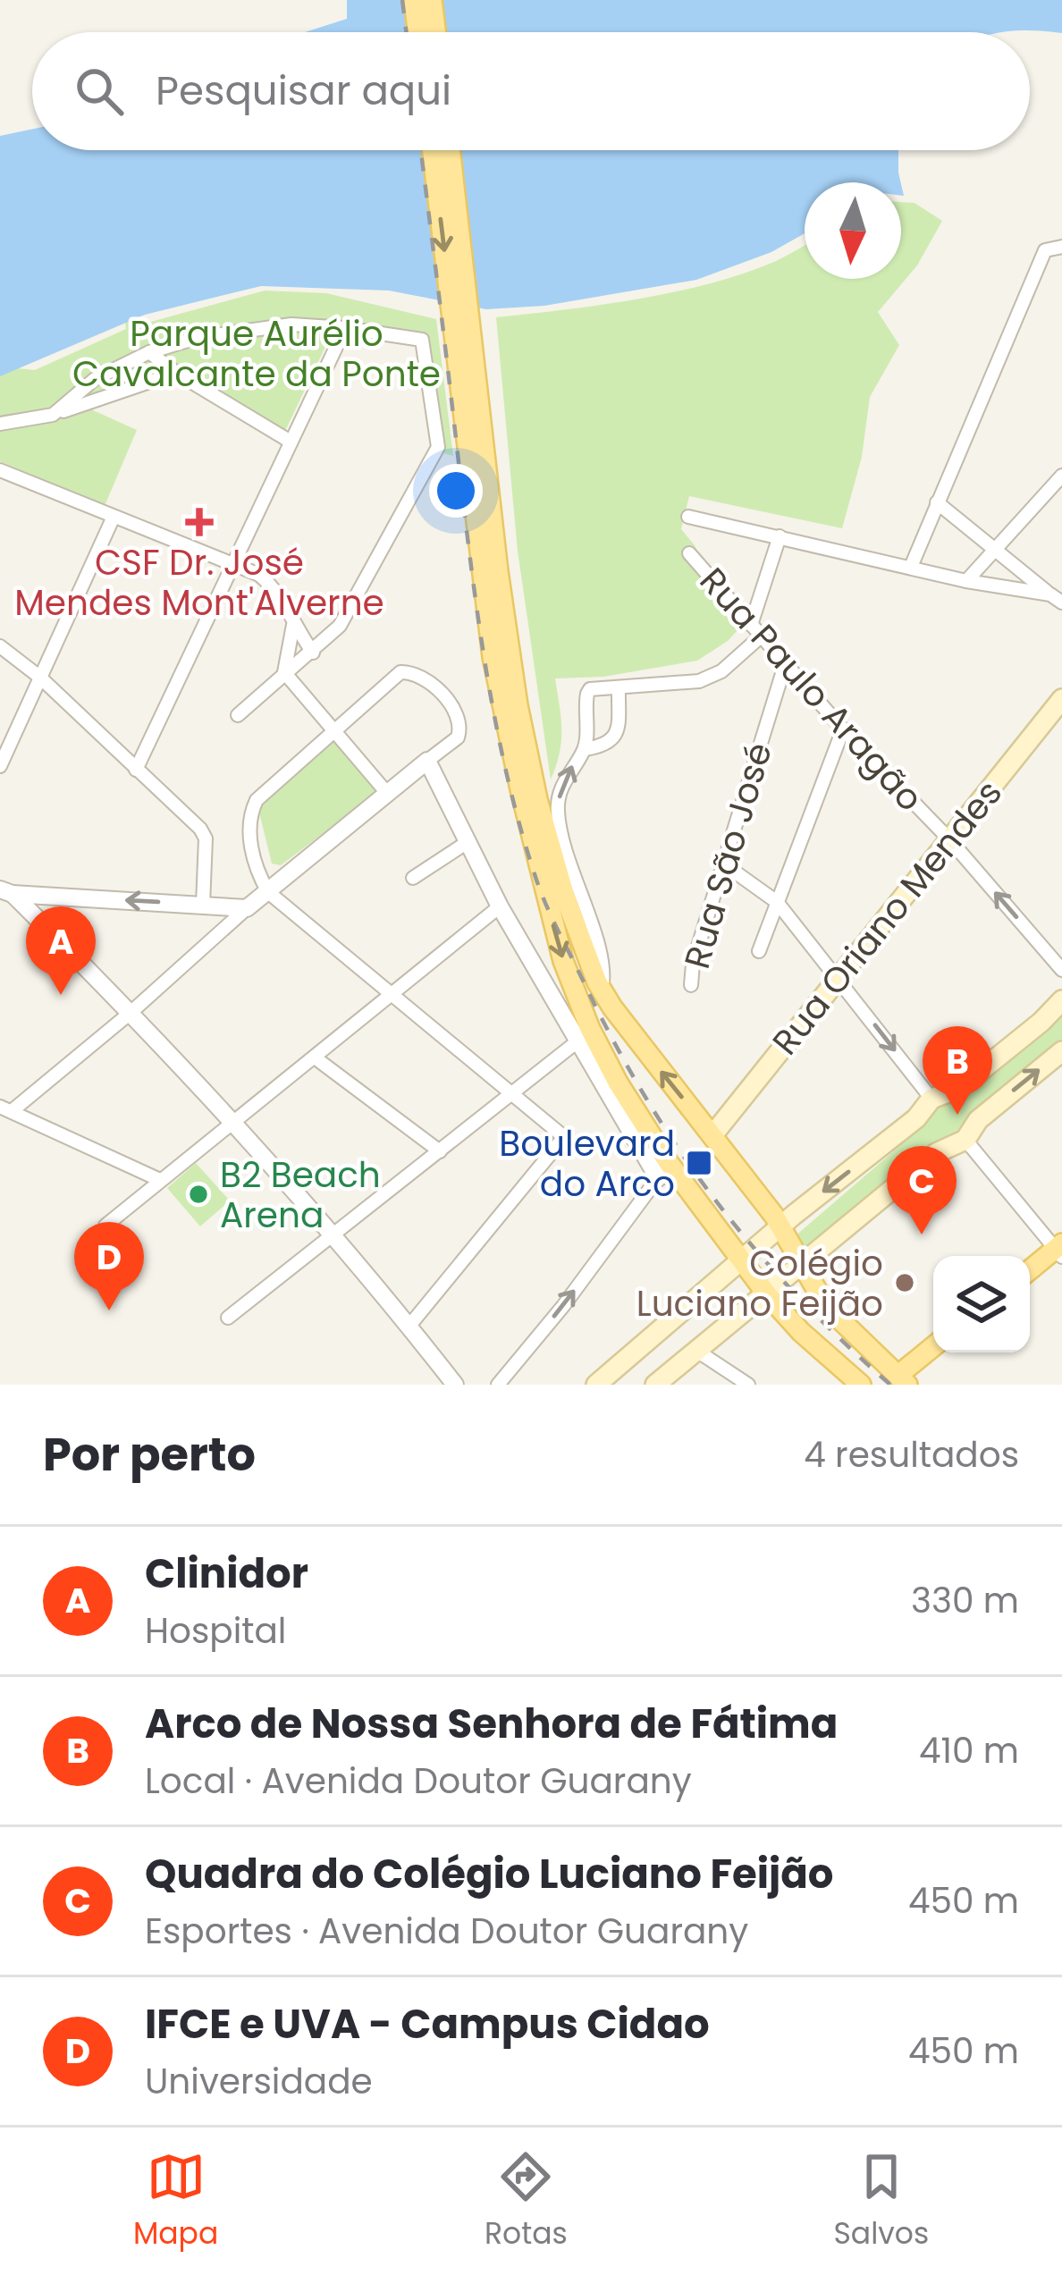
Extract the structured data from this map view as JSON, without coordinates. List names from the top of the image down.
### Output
{
  "streets": {
    "main road": ["Rua Oriano Mendes"],
    "street": ["Rua Paulo Aragão", "Rua São José"]
  },
  "crossings": [
    ["Rua Paulo Aragão", "Rua São José"],
    ["Rua Paulo Aragão", "Rua Oriano Mendes"]
  ],
  "parks": ["Parque Aurélio Cavalcante da Ponte"],
  "places": {
    "health": ["CSF Dr. José Mendes Mont'Alverne"],
    "transit": ["Boulevard do Arco"],
    "other": ["B2 Beach Arena", "Colégio Luciano Feijão"]
  },
  "north": "bottom",
  "page": {
    "search": "Pesquisar aqui",
    "pins": [
      "A",
      "B",
      "C",
      "D"
    ],
    "heading": ["Por perto", "4 resultados"],
    "list": [
      {
        "mark": "A",
        "name": "Clinidor",
        "note": "Hospital",
        "value": "330 m"
      },
      {
        "mark": "B",
        "name": "Arco de Nossa Senhora de Fátima",
        "note": "Local · Avenida Doutor Guarany",
        "value": "410 m"
      },
      {
        "mark": "C",
        "name": "Quadra do Colégio Luciano Feijão",
        "note": "Esportes · Avenida Doutor Guarany",
        "value": "450 m"
      },
      {
        "mark": "D",
        "name": "IFCE e UVA - Campus Cidao",
        "note": "Universidade",
        "value": "450 m"
      }
    ],
    "nav": ["Mapa", "Rotas", "Salvos"]
  }
}
